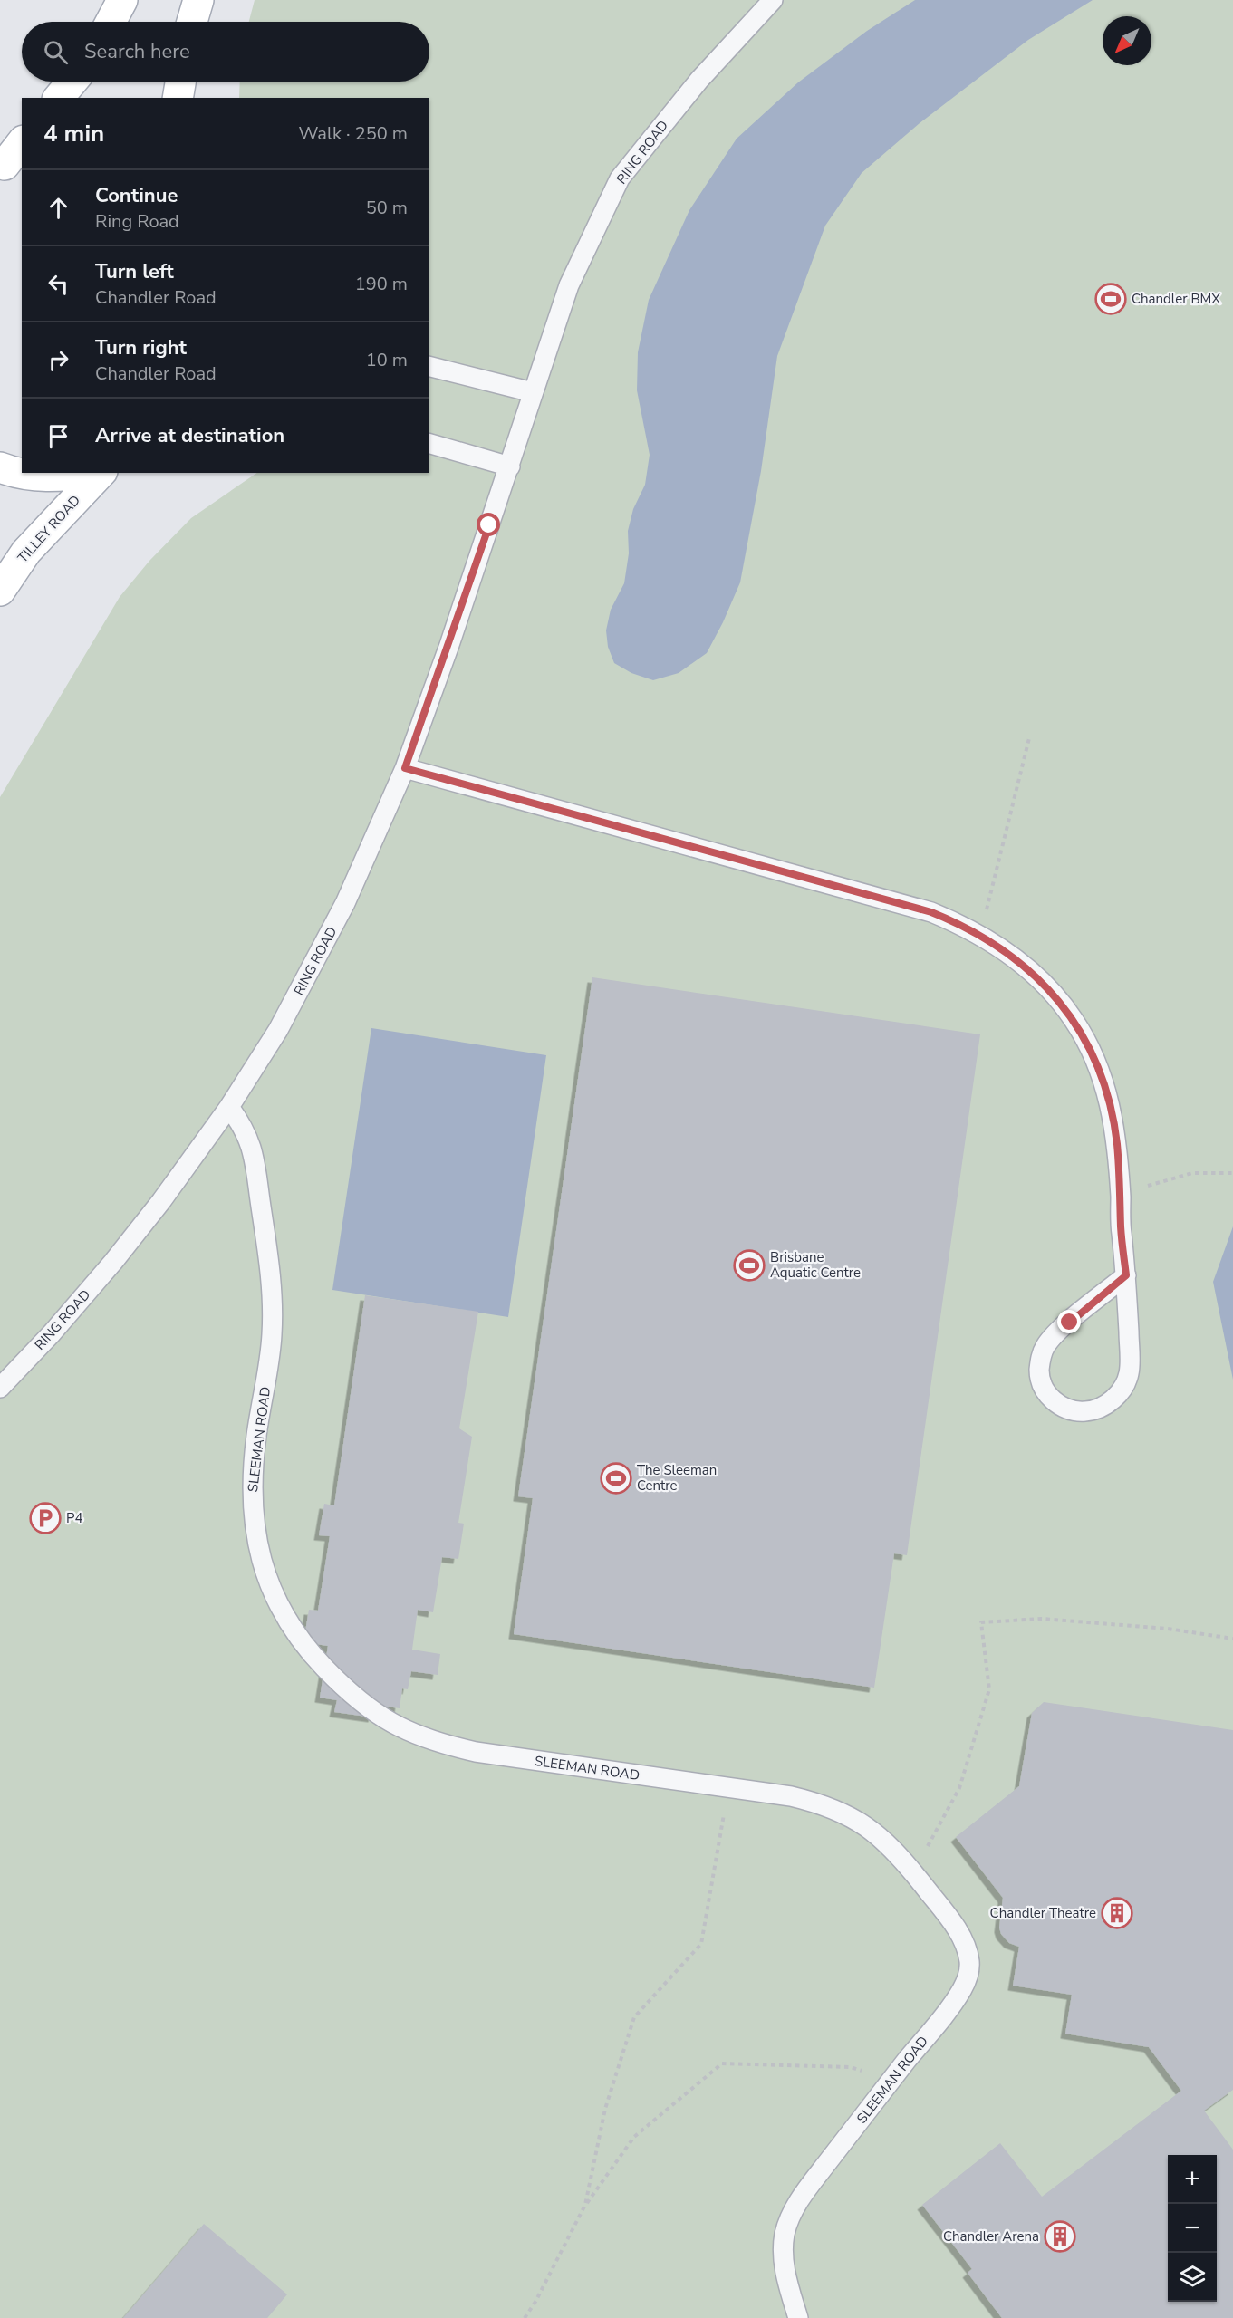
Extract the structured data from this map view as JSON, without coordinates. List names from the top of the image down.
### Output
{
  "streets": {
    "main road": ["TILLEY ROAD"],
    "lane": ["RING ROAD", "SLEEMAN ROAD"]
  },
  "crossings": [
    ["RING ROAD", "SLEEMAN ROAD"]
  ],
  "places": {
    "sports": ["Chandler BMX", "Brisbane Aquatic Centre", "The Sleeman Centre"],
    "parking": ["P4"],
    "building": ["Chandler Theatre", "Chandler Arena"]
  },
  "north": "bottom left",
  "page": {
    "search": "Search here",
    "heading": ["4 min", "Walk · 250 m"],
    "list": [
      ["Continue", "Ring Road", "50 m"],
      ["Turn left", "Chandler Road", "190 m"],
      ["Turn right", "Chandler Road", "10 m"],
      "Arrive at destination"
    ],
    "map_buttons": ["+", "−"]
  }
}
